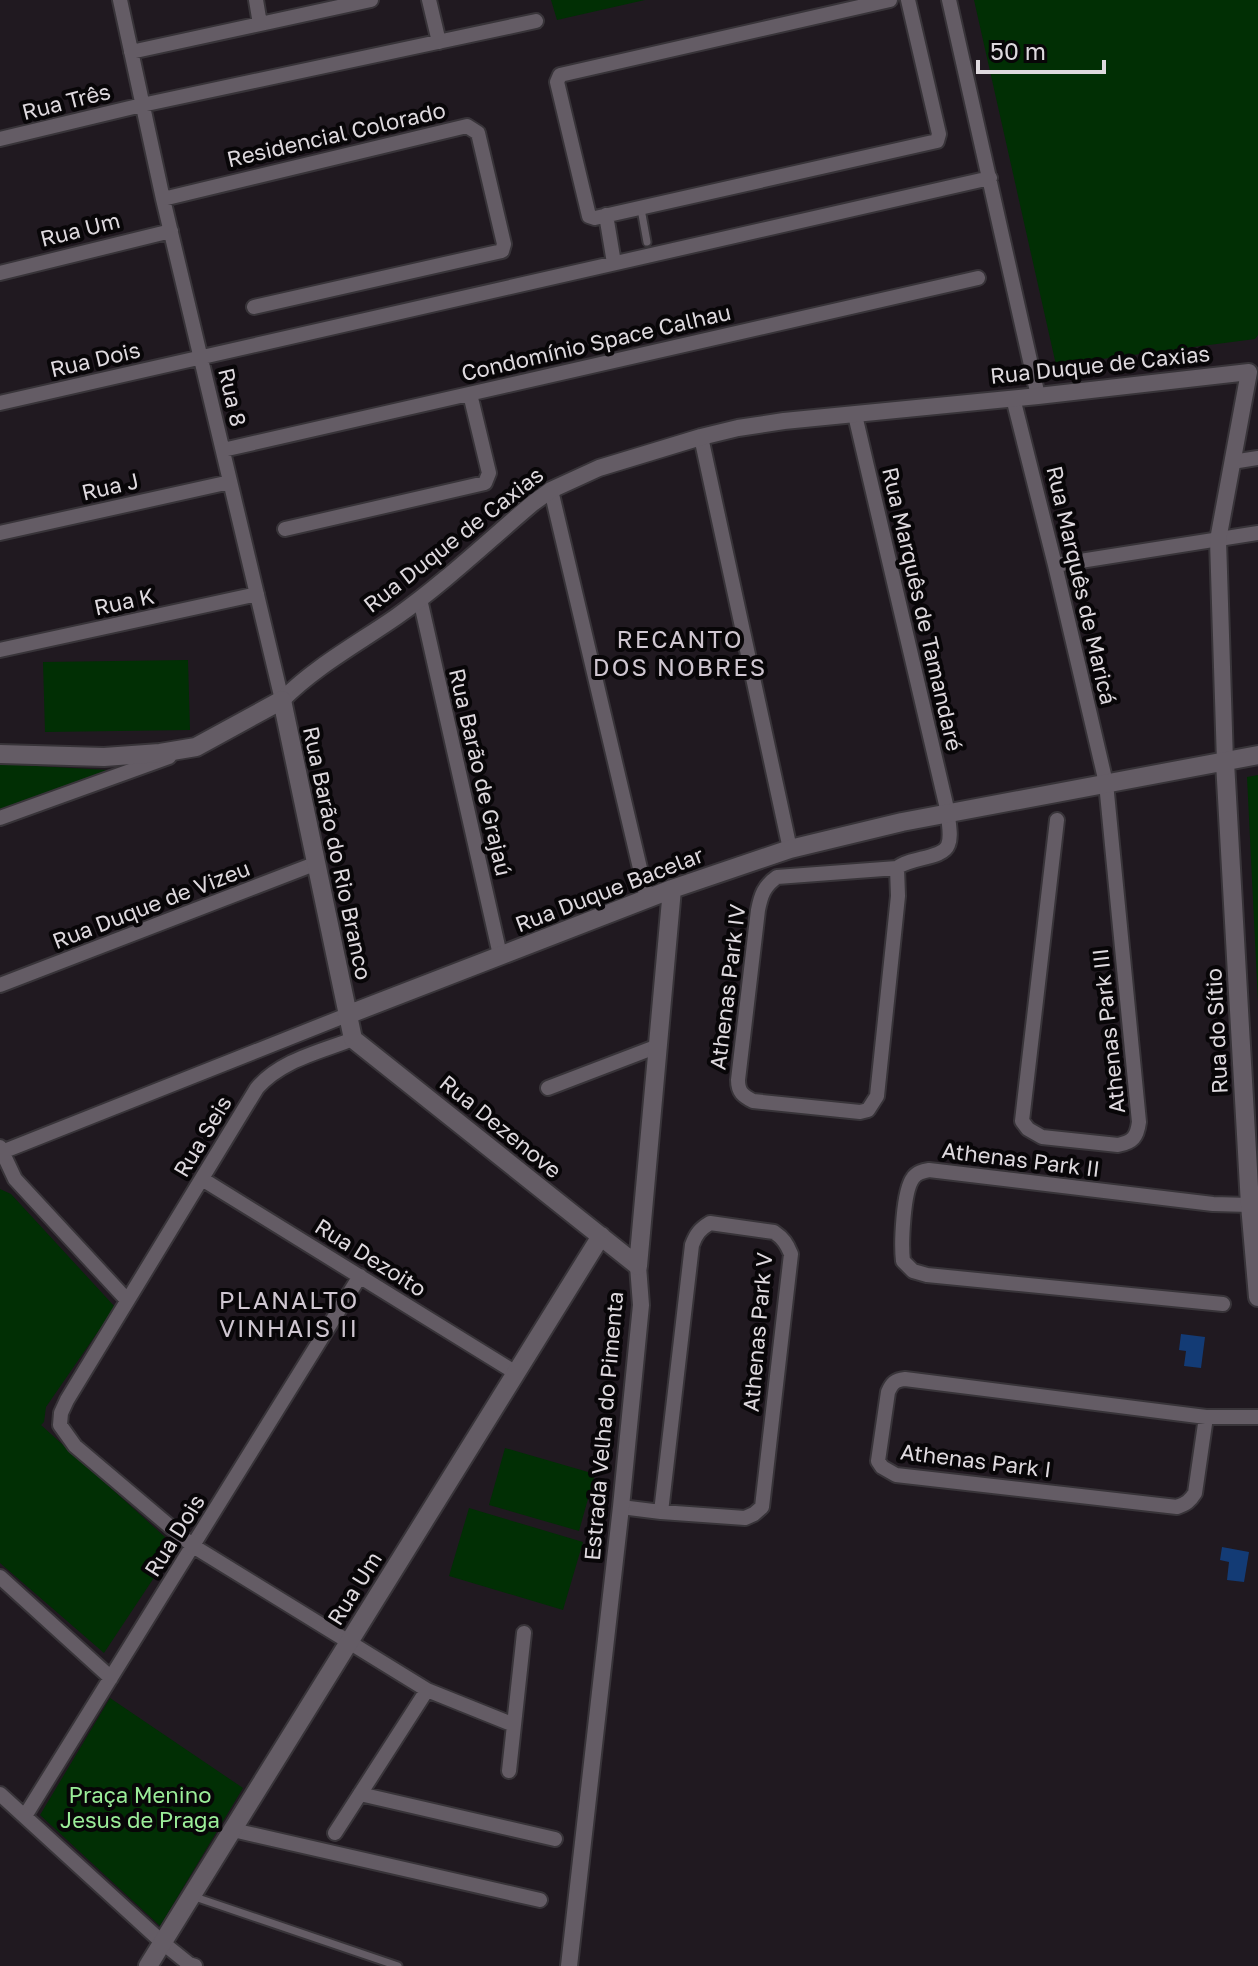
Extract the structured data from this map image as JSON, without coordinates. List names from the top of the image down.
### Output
{
  "streets": {
    "main road": [
      "Rua Um",
      "Rua Duque de Caxias",
      "Rua Barão do Rio Branco",
      "Rua Duque Bacelar",
      "Rua do Sítio",
      "Rua Dezenove",
      "Estrada Velha do Pimenta"
    ],
    "street": [
      "Rua Três",
      "Residencial Colorado",
      "Condomínio Space Calhau",
      "Rua Dois",
      "Rua 8",
      "Rua J",
      "Rua Marquês de Maricá",
      "Rua K",
      "Rua Marquês de Tamandaré",
      "Rua Barão de Grajaú",
      "Rua Duque de Vizeu",
      "Athenas Park IV",
      "Athenas Park III",
      "Rua Seis",
      "Athenas Park II",
      "Rua Dezoito",
      "Athenas Park V",
      "Athenas Park I"
    ]
  },
  "crossings": [
    ["Rua Três", "Rua 8"],
    ["Residencial Colorado", "Rua 8"],
    ["Rua Um", "Rua 8"],
    ["Rua Um", "Rua Dezenove"],
    ["Rua Um", "Rua Dezoito"],
    ["Condomínio Space Calhau", "Rua 8"],
    ["Rua Dois", "Rua 8"],
    ["Rua Dois", "Rua Seis"],
    ["Rua Dois", "Rua Dezoito"],
    ["Rua Duque de Caxias", "Rua 8"],
    ["Rua Duque de Caxias", "Rua Marquês de Maricá"],
    ["Rua Duque de Caxias", "Rua Marquês de Tamandaré"],
    ["Rua Duque de Caxias", "Rua Barão de Grajaú"],
    ["Rua Duque de Caxias", "Rua Barão do Rio Branco"],
    ["Rua 8", "Rua J"],
    ["Rua 8", "Rua K"],
    ["Rua 8", "Rua Barão do Rio Branco"],
    ["Rua Marquês de Maricá", "Rua Duque Bacelar"],
    ["Rua Marquês de Maricá", "Athenas Park III"],
    ["Rua Marquês de Tamandaré", "Rua Duque Bacelar"],
    ["Rua Marquês de Tamandaré", "Athenas Park IV"],
    ["Rua Barão de Grajaú", "Rua Duque Bacelar"],
    ["Rua Barão do Rio Branco", "Rua Duque Bacelar"],
    ["Rua Barão do Rio Branco", "Rua Duque de Vizeu"],
    ["Rua Duque Bacelar", "Athenas Park IV"],
    ["Rua Duque Bacelar", "Athenas Park III"],
    ["Rua Duque Bacelar", "Rua do Sítio"],
    ["Rua Duque Bacelar", "Estrada Velha do Pimenta"],
    ["Rua do Sítio", "Athenas Park II"],
    ["Rua Dezenove", "Rua Seis"],
    ["Rua Dezenove", "Estrada Velha do Pimenta"],
    ["Rua Seis", "Rua Dezoito"],
    ["Athenas Park V", "Estrada Velha do Pimenta"]
  ],
  "districts": ["RECANTO DOS NOBRES", "PLANALTO VINHAIS II"],
  "parks": ["Praça Menino Jesus de Praga"],
  "scale_bar": "50 m"
}
